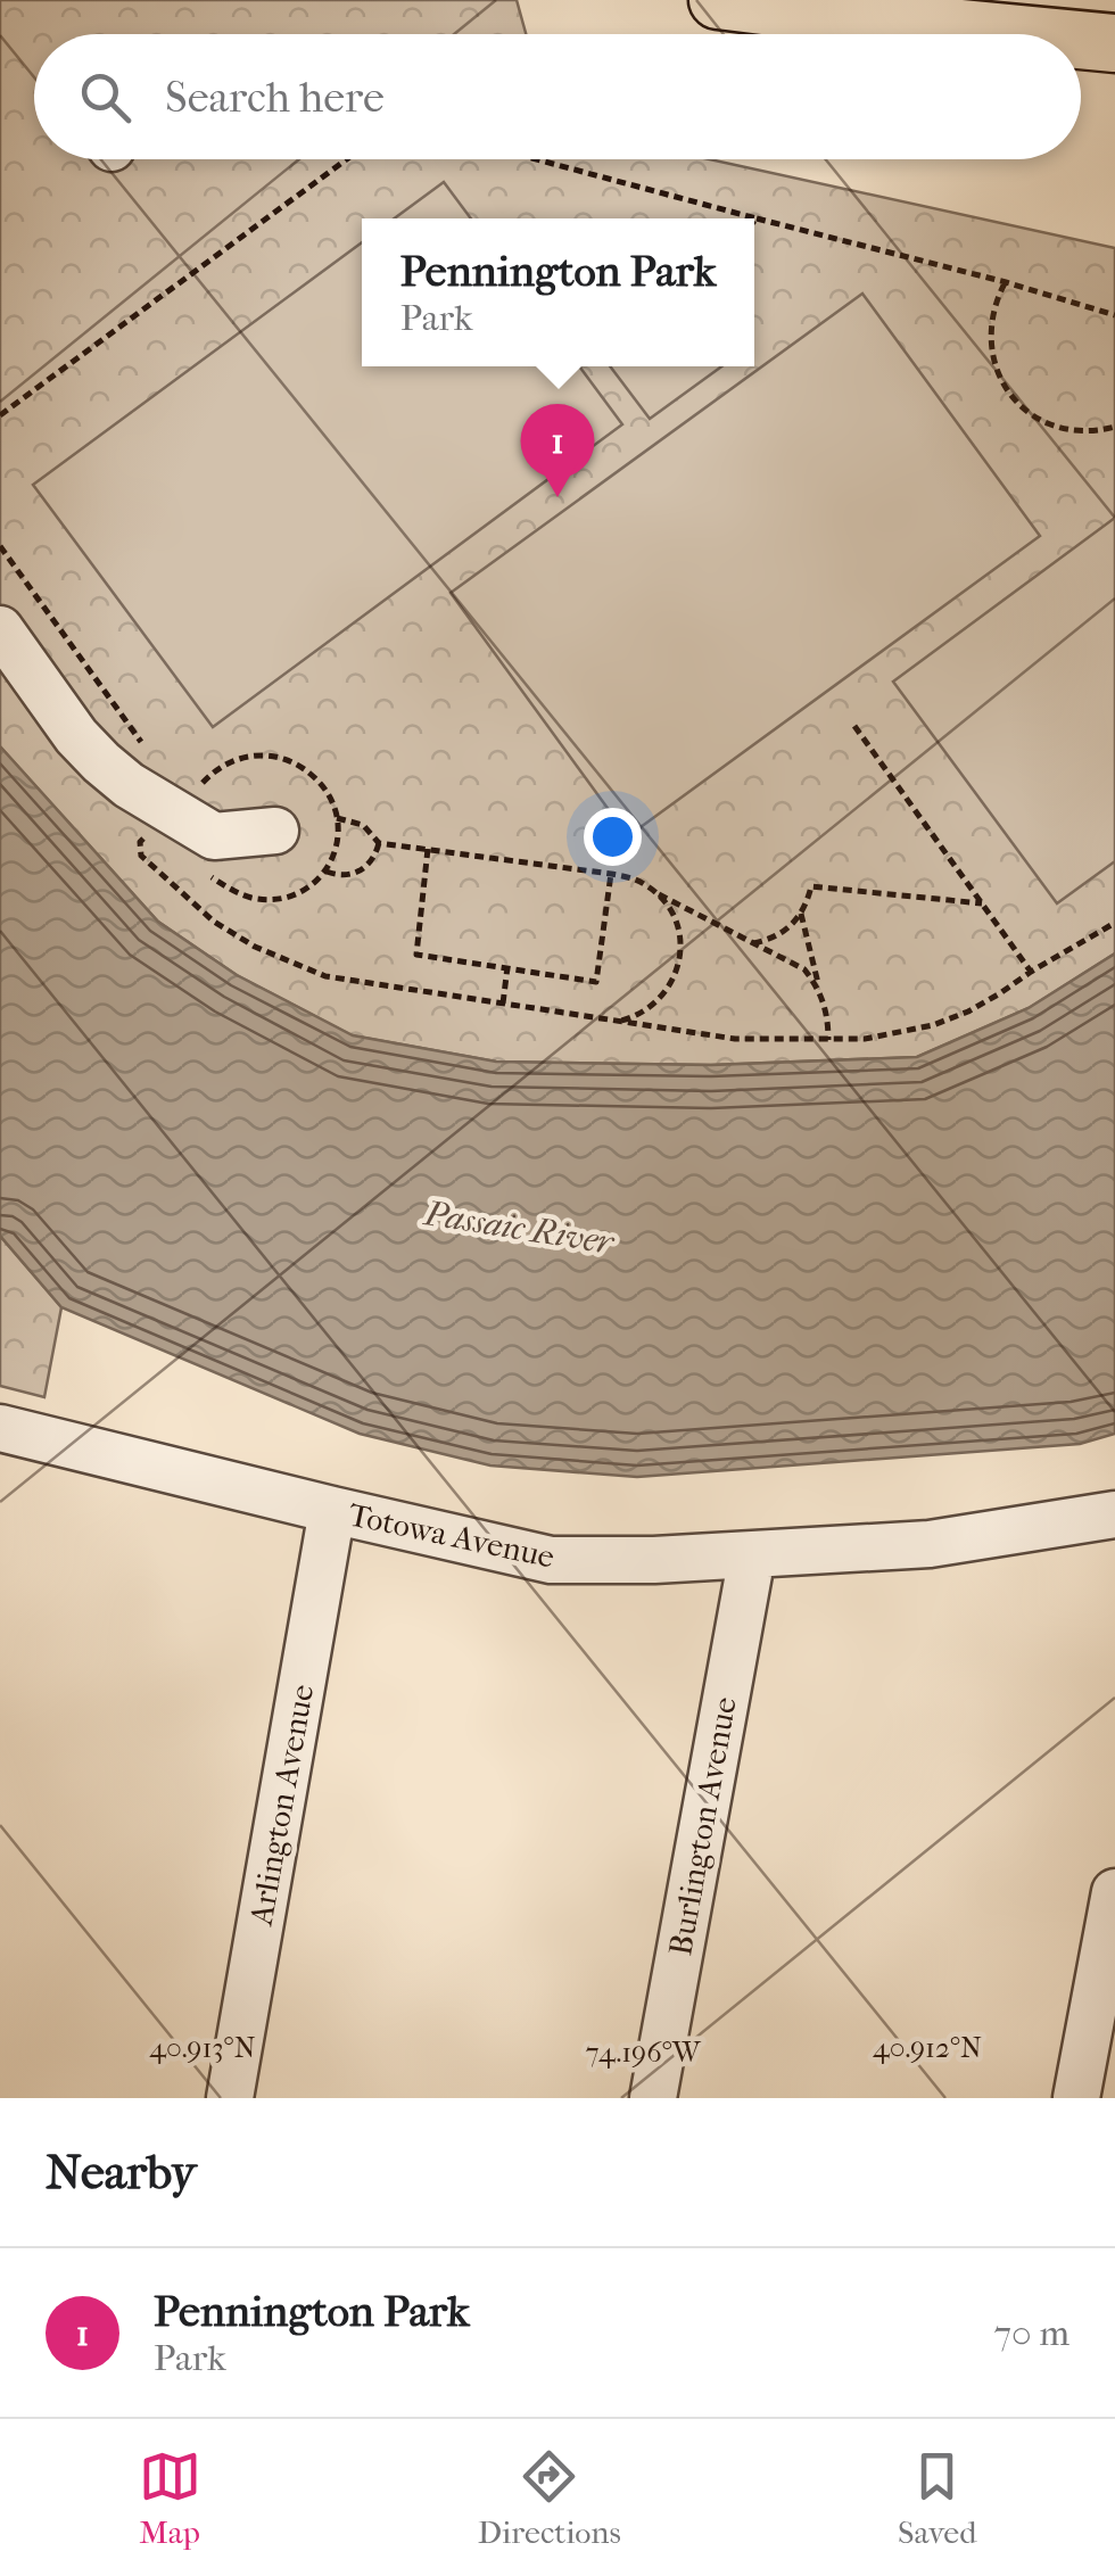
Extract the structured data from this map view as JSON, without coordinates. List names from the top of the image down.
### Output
{
  "streets": {
    "street": ["Totowa Avenue", "Arlington Avenue", "Burlington Avenue"]
  },
  "crossings": [
    ["Totowa Avenue", "Arlington Avenue"],
    ["Totowa Avenue", "Burlington Avenue"]
  ],
  "water": ["Passaic River"],
  "page": {
    "search": "Search here",
    "popup": ["Pennington Park", "Park"],
    "pins": "1",
    "heading": "Nearby",
    "list": [
      {
        "mark": "1",
        "name": "Pennington Park",
        "note": "Park",
        "value": "70 m"
      }
    ],
    "nav": ["Map", "Directions", "Saved"]
  },
  "coordinates": ["40.913°N", "40.912°N", "74.196°W"]
}
